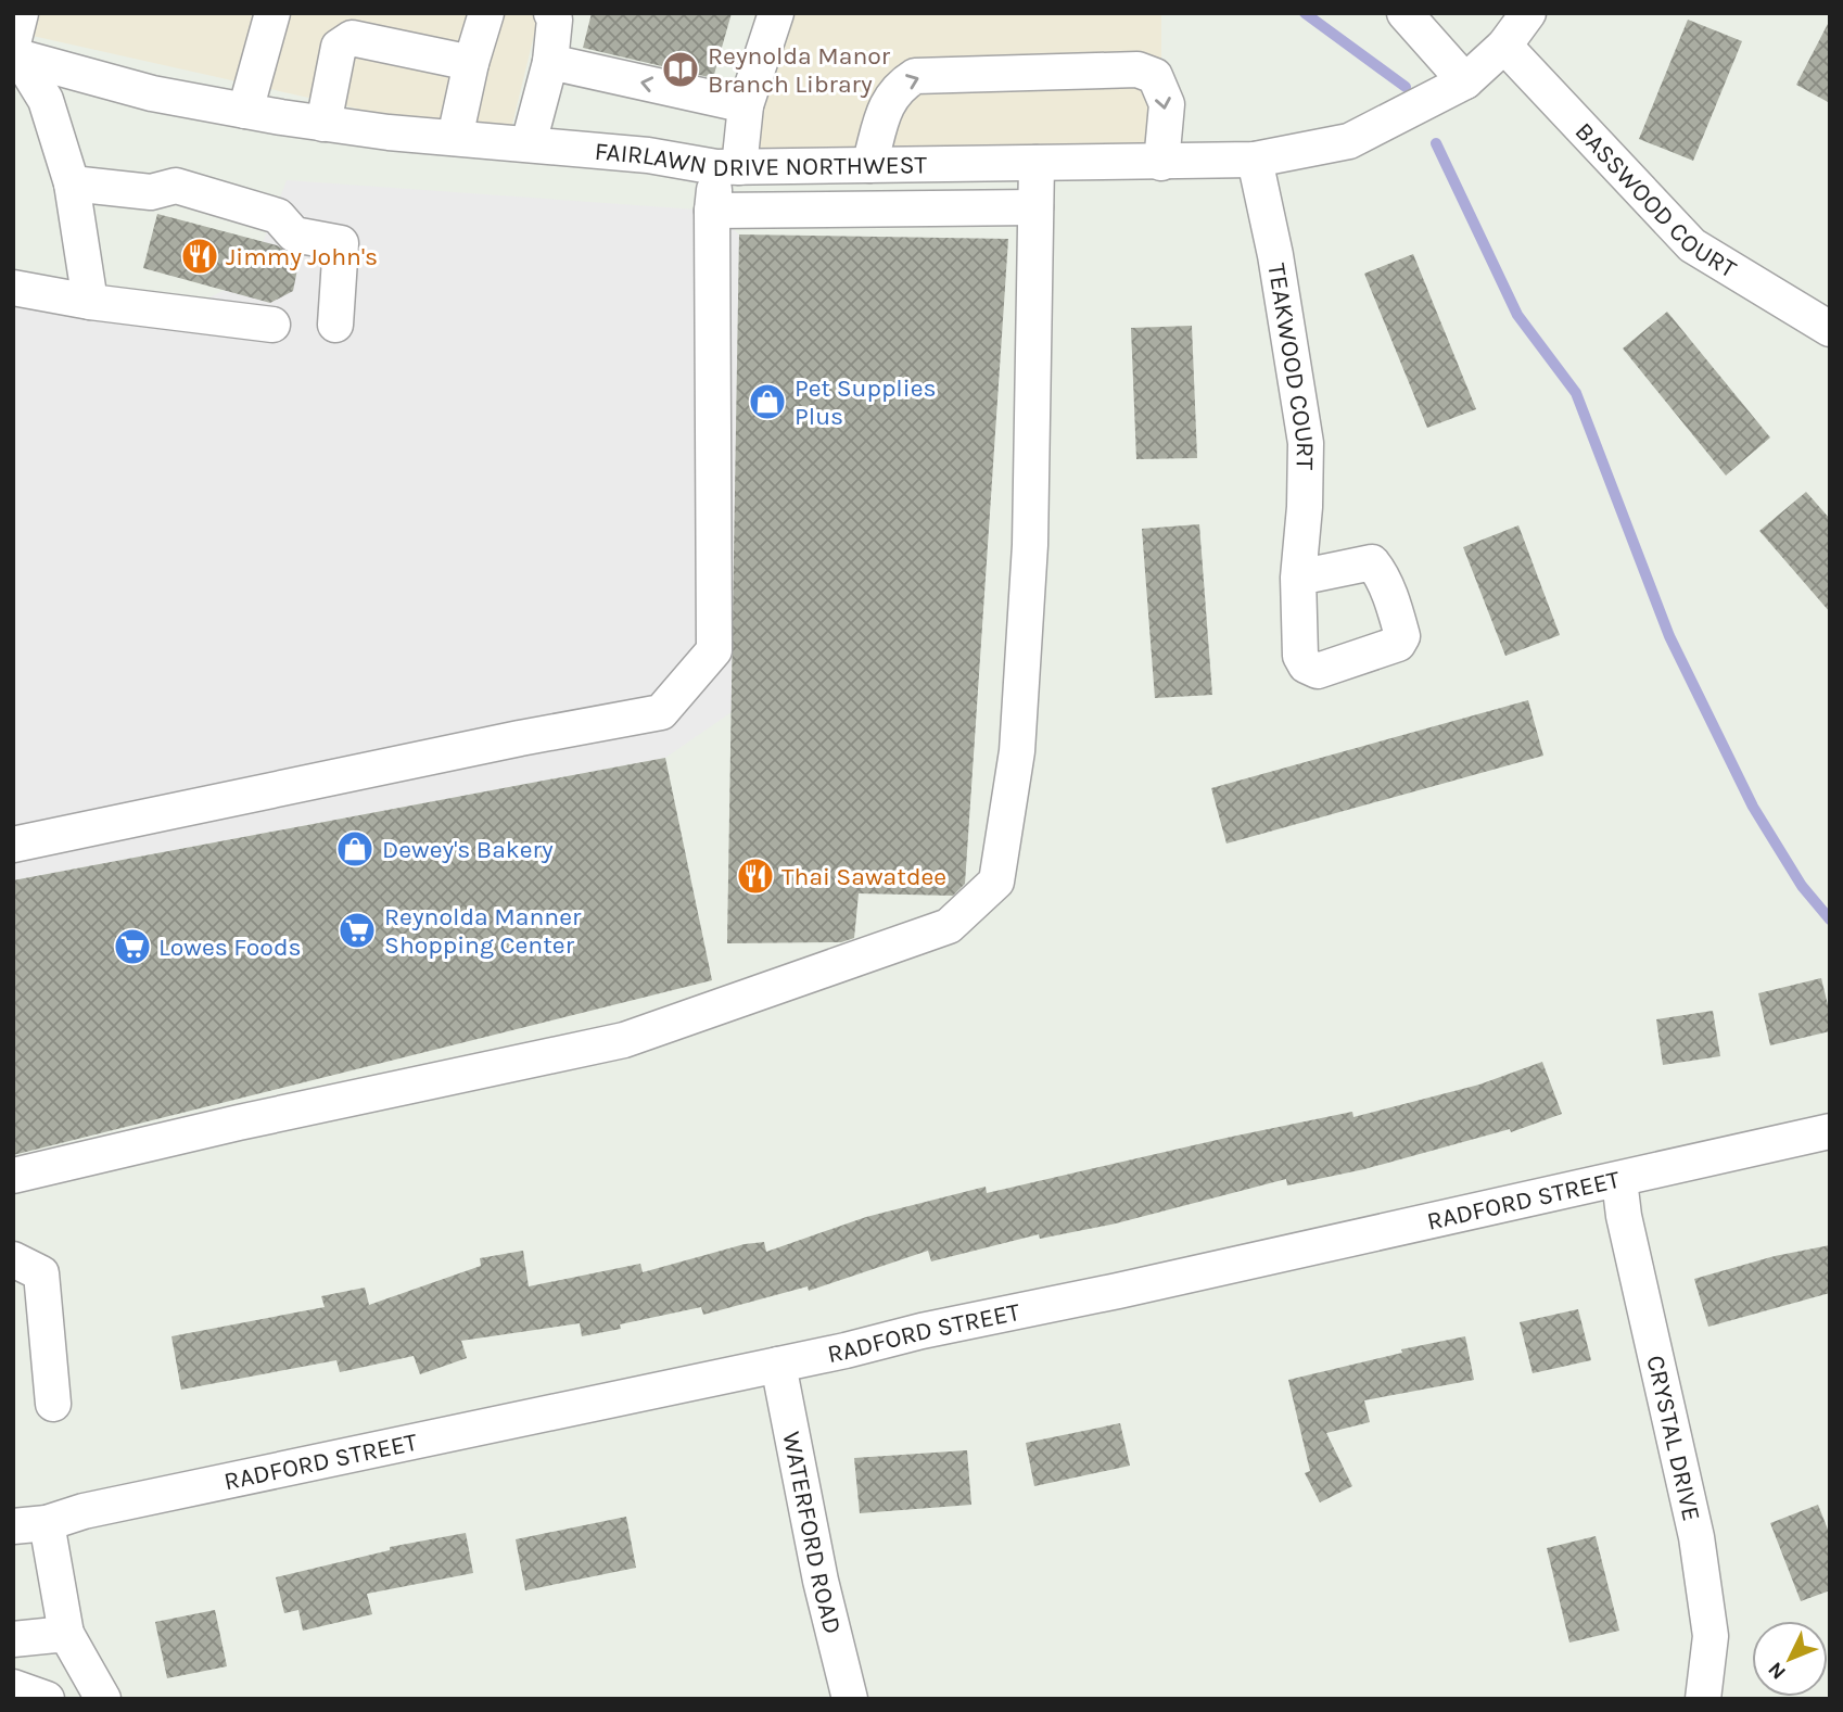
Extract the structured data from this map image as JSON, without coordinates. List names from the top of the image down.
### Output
{
  "streets": {
    "street": [
      "FAIRLAWN DRIVE NORTHWEST",
      "BASSWOOD COURT",
      "TEAKWOOD COURT",
      "RADFORD STREET",
      "CRYSTAL DRIVE",
      "WATERFORD ROAD"
    ]
  },
  "crossings": [
    ["FAIRLAWN DRIVE NORTHWEST", "BASSWOOD COURT"],
    ["FAIRLAWN DRIVE NORTHWEST", "TEAKWOOD COURT"],
    ["RADFORD STREET", "CRYSTAL DRIVE"],
    ["RADFORD STREET", "WATERFORD ROAD"]
  ],
  "places": {
    "library": ["Reynolda Manor Branch Library"],
    "restaurant": ["Jimmy John's", "Thai Sawatdee"],
    "shop": ["Pet Supplies Plus", "Dewey's Bakery"],
    "supermarket": ["Reynolda Manner Shopping Center", "Lowes Foods"]
  },
  "north": "bottom left"
}
